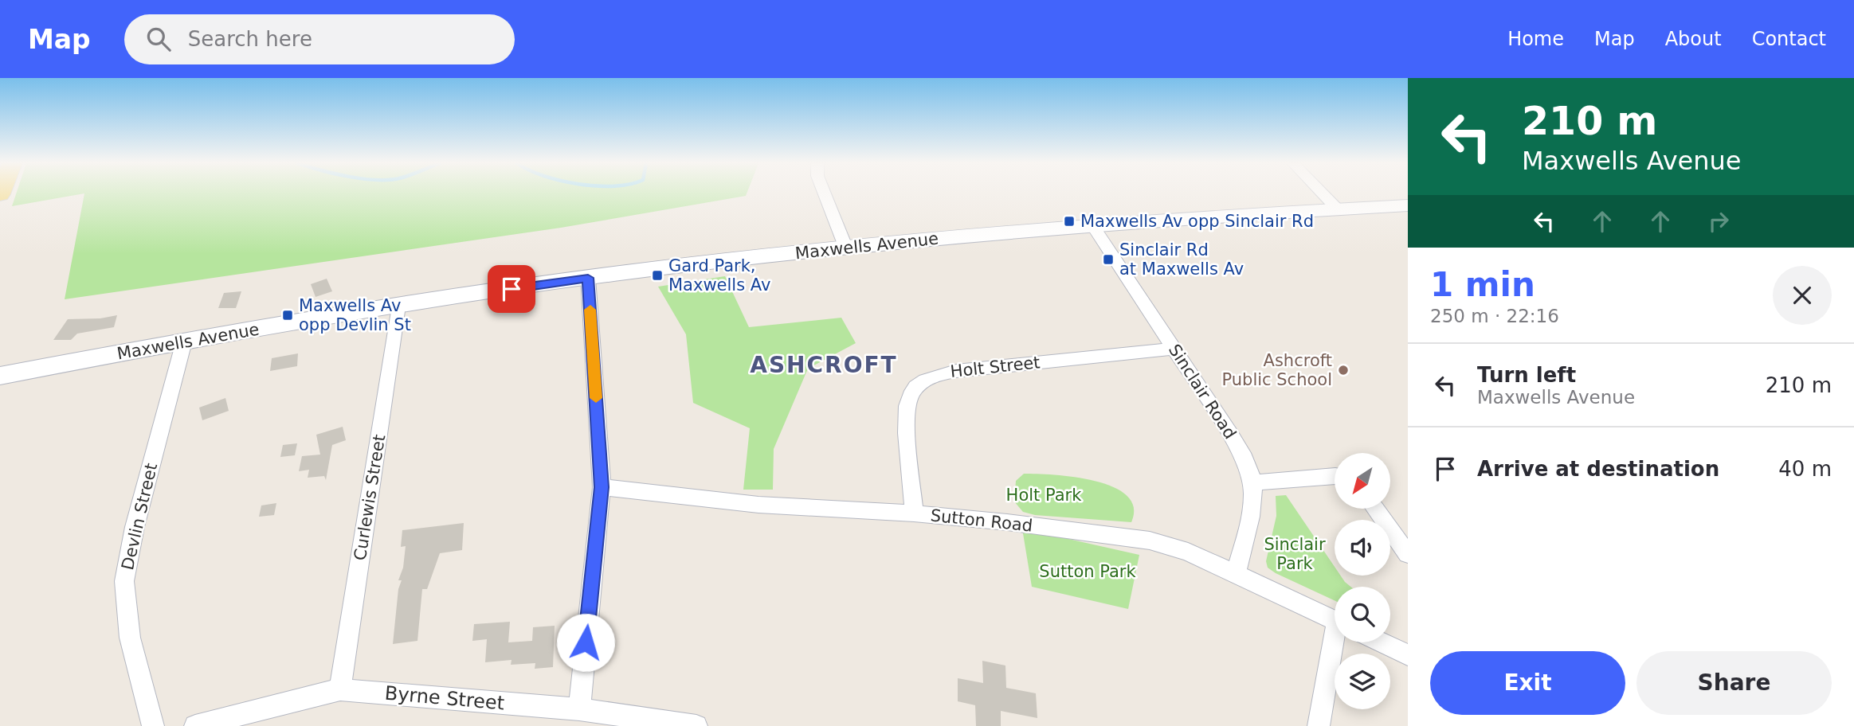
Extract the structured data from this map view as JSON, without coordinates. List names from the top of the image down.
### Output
{
  "streets": {
    "street": [
      "Maxwells Avenue",
      "Holt Street",
      "Sinclair Road",
      "Curlewis Street",
      "Devlin Street",
      "Sutton Road",
      "Byrne Street"
    ]
  },
  "crossings": [
    ["Maxwells Avenue", "Sinclair Road"],
    ["Maxwells Avenue", "Curlewis Street"],
    ["Maxwells Avenue", "Devlin Street"],
    ["Holt Street", "Sinclair Road"],
    ["Holt Street", "Sutton Road"],
    ["Sinclair Road", "Sutton Road"],
    ["Curlewis Street", "Byrne Street"]
  ],
  "districts": ["ASHCROFT"],
  "parks": ["Holt Park", "Sinclair Park", "Sutton Park"],
  "places": {
    "transit": [
      "Maxwells Av opp Sinclair Rd",
      "Sinclair Rd at Maxwells Av",
      "Gard Park, Maxwells Av",
      "Maxwells Av opp Devlin St"
    ],
    "other": ["Ashcroft Public School"]
  },
  "north": "bottom left",
  "page": {
    "header": "Map",
    "search": "Search here",
    "nav": [
      "Home",
      "Map",
      "About",
      "Contact"
    ],
    "turn": ["210 m", "Maxwells Avenue"],
    "heading": ["1 min", "250 m · 22:16"],
    "list": [
      {
        "name": "Turn left",
        "note": "Maxwells Avenue",
        "value": "210 m"
      },
      {
        "name": "Arrive at destination",
        "value": "40 m"
      }
    ],
    "buttons": ["Exit", "Share"]
  }
}
